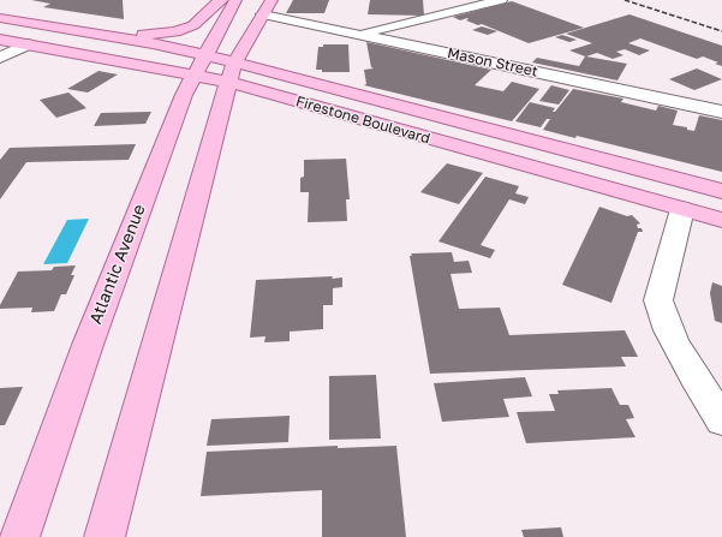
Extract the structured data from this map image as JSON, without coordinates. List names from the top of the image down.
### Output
{
  "streets": {
    "main road": ["Firestone Boulevard", "Atlantic Avenue"],
    "street": ["Mason Street"]
  },
  "crossings": [
    ["Firestone Boulevard", "Atlantic Avenue"]
  ]
}
